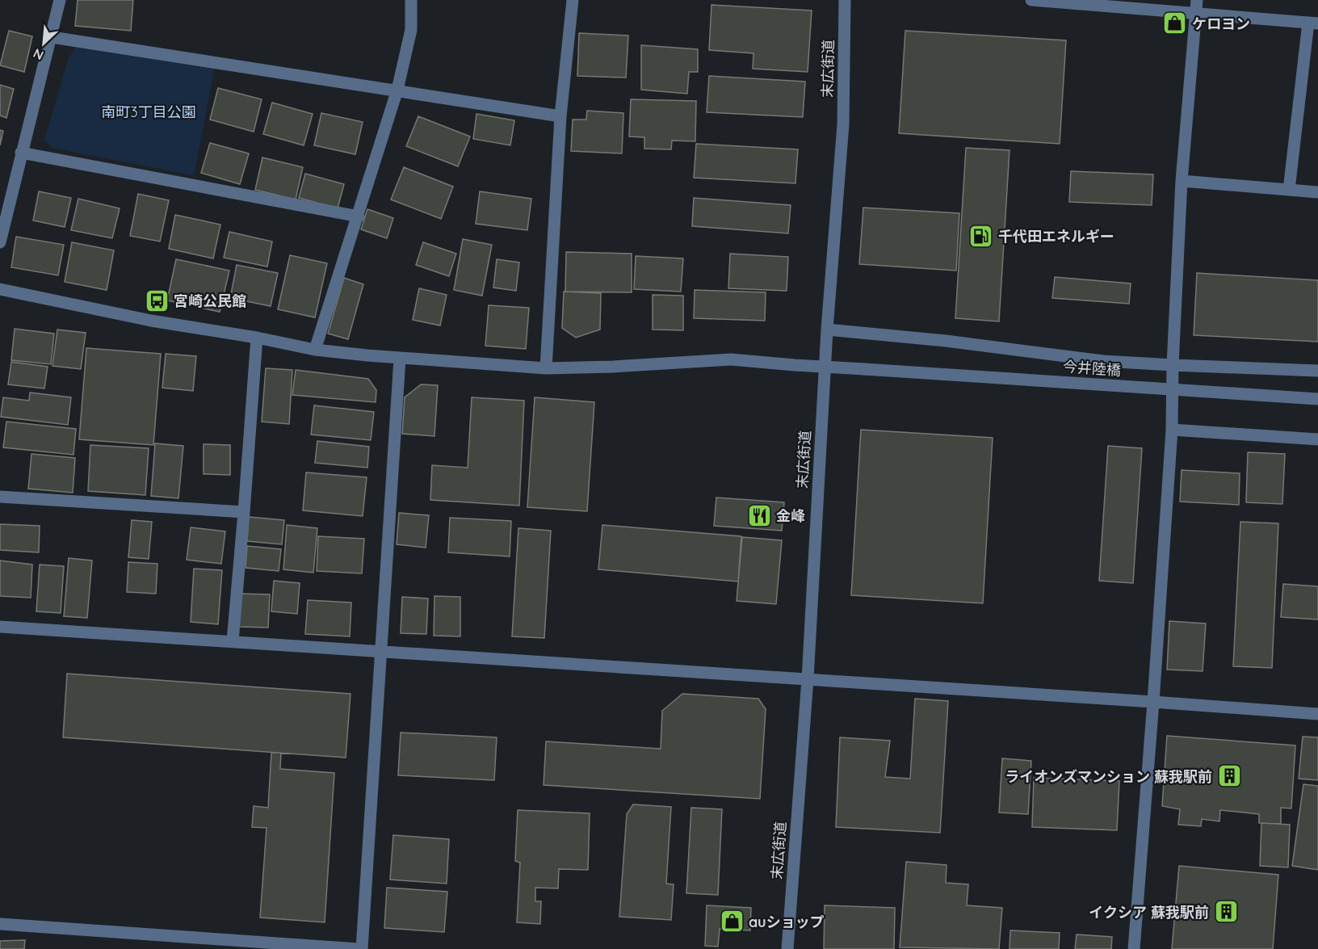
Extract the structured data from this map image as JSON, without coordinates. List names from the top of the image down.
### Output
{
  "streets": {
    "street": ["末広街道", "今井陸橋"]
  },
  "crossings": [
    ["末広街道", "今井陸橋"]
  ],
  "parks": ["南町3丁目公園"],
  "places": {
    "shop": ["ケロヨン", "auショップ"],
    "fuel station": ["千代田エネルギー"],
    "bus stop": ["宮崎公民館"],
    "restaurant": ["金峰"],
    "building": ["ライオンズマンション 蘇我駅前", "イクシア 蘇我駅前"]
  },
  "north": "bottom left"
}
